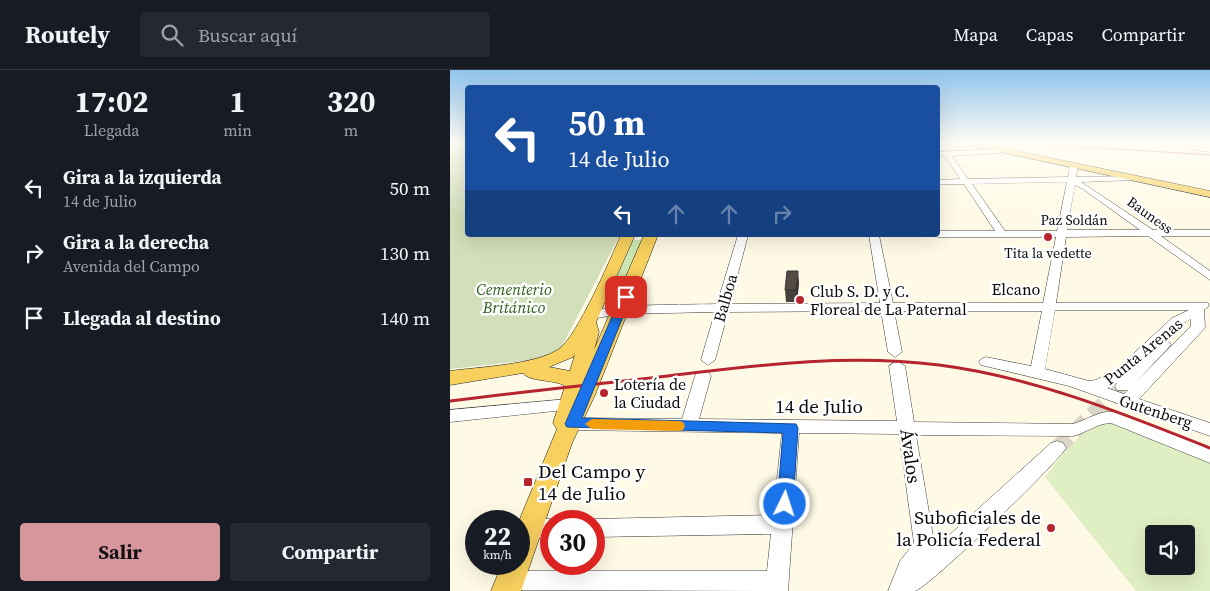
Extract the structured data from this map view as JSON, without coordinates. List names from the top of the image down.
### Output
{
  "streets": {
    "street": [
      "Bauness",
      "Paz Soldán",
      "Elcano",
      "Balboa",
      "Punta Arenas",
      "14 de Julio",
      "Gutenberg",
      "Ávalos"
    ]
  },
  "crossings": [
    ["Bauness", "Paz Soldán"],
    ["Elcano", "Balboa"],
    ["Elcano", "Punta Arenas"],
    ["Elcano", "Ávalos"],
    ["Balboa", "14 de Julio"],
    ["Punta Arenas", "Gutenberg"],
    ["14 de Julio", "Gutenberg"],
    ["14 de Julio", "Ávalos"]
  ],
  "parks": ["Cementerio Británico"],
  "places": {
    "other": [
      "Tita la vedette",
      "Club S. D. y C. Floreal de La Paternal",
      "Lotería de la Ciudad",
      "Suboficiales de la Policía Federal"
    ],
    "transit": ["Del Campo y 14 de Julio"]
  },
  "page": {
    "header": "Routely",
    "search": "Buscar aquí",
    "nav": ["Mapa", "Capas", "Compartir"],
    "eta": [
      "17:02",
      "Llegada",
      "1",
      "min",
      "320",
      "m"
    ],
    "turn": ["50 m", "14 de Julio"],
    "list": [
      {
        "name": "Gira a la izquierda",
        "note": "14 de Julio",
        "value": "50 m"
      },
      {
        "name": "Gira a la derecha",
        "note": "Avenida del Campo",
        "value": "130 m"
      },
      {
        "name": "Llegada al destino",
        "value": "140 m"
      }
    ],
    "speed": "22 km/h",
    "limit": "30",
    "buttons": ["Salir", "Compartir"]
  }
}
